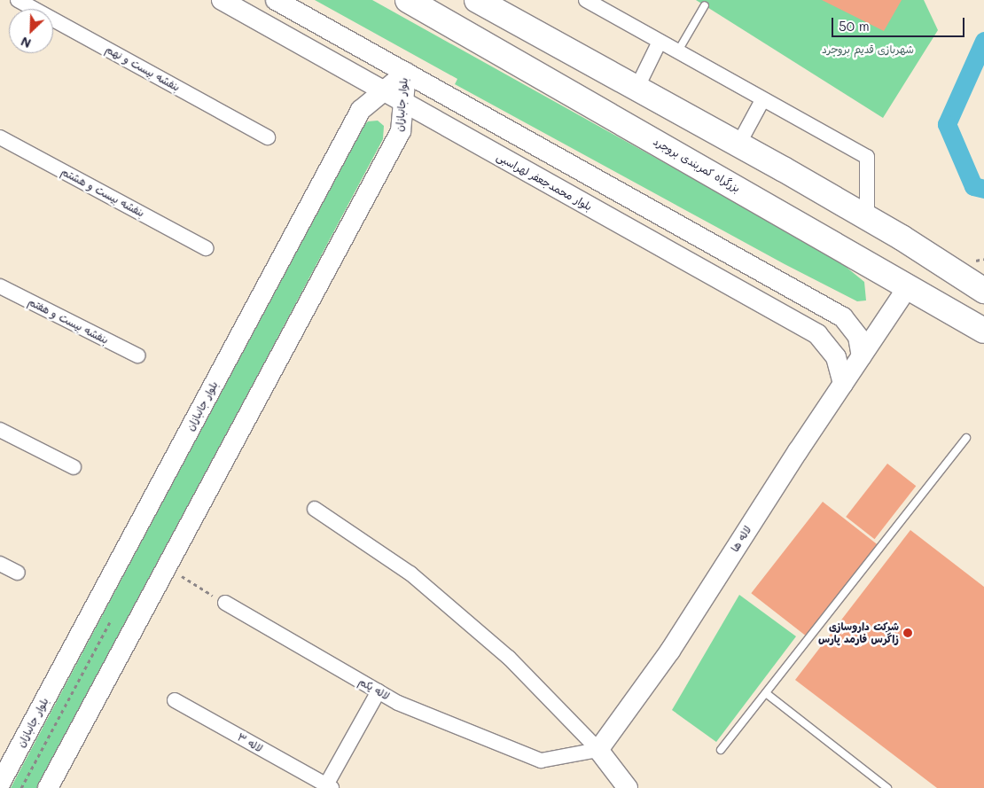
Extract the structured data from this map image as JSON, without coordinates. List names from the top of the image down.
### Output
{
  "streets": {
    "highway": ["بزرگراه کمربندی بروجرد"],
    "main road": ["بلوار جانبازان", "بلوار محمدجعفر لهراسبی", "لاله ها"],
    "street": [
      "بنفشه بیست و نهم",
      "بنفشه بیست و هشتم",
      "بنفشه بیست و هفتم",
      "لاله یکم",
      "لاله ۳"
    ]
  },
  "crossings": [
    ["بلوار جانبازان", "بلوار محمدجعفر لهراسبی"],
    ["بزرگراه کمربندی بروجرد", "لاله ها"],
    ["بلوار محمدجعفر لهراسبی", "لاله ها"],
    ["لاله ها", "لاله یکم"]
  ],
  "parks": ["شهربازی قدیم بروجرد"],
  "places": ["شرکت داروسازی زاگرس فارمد پارس"],
  "scale_bar": "50 m",
  "north": "bottom left"
}
